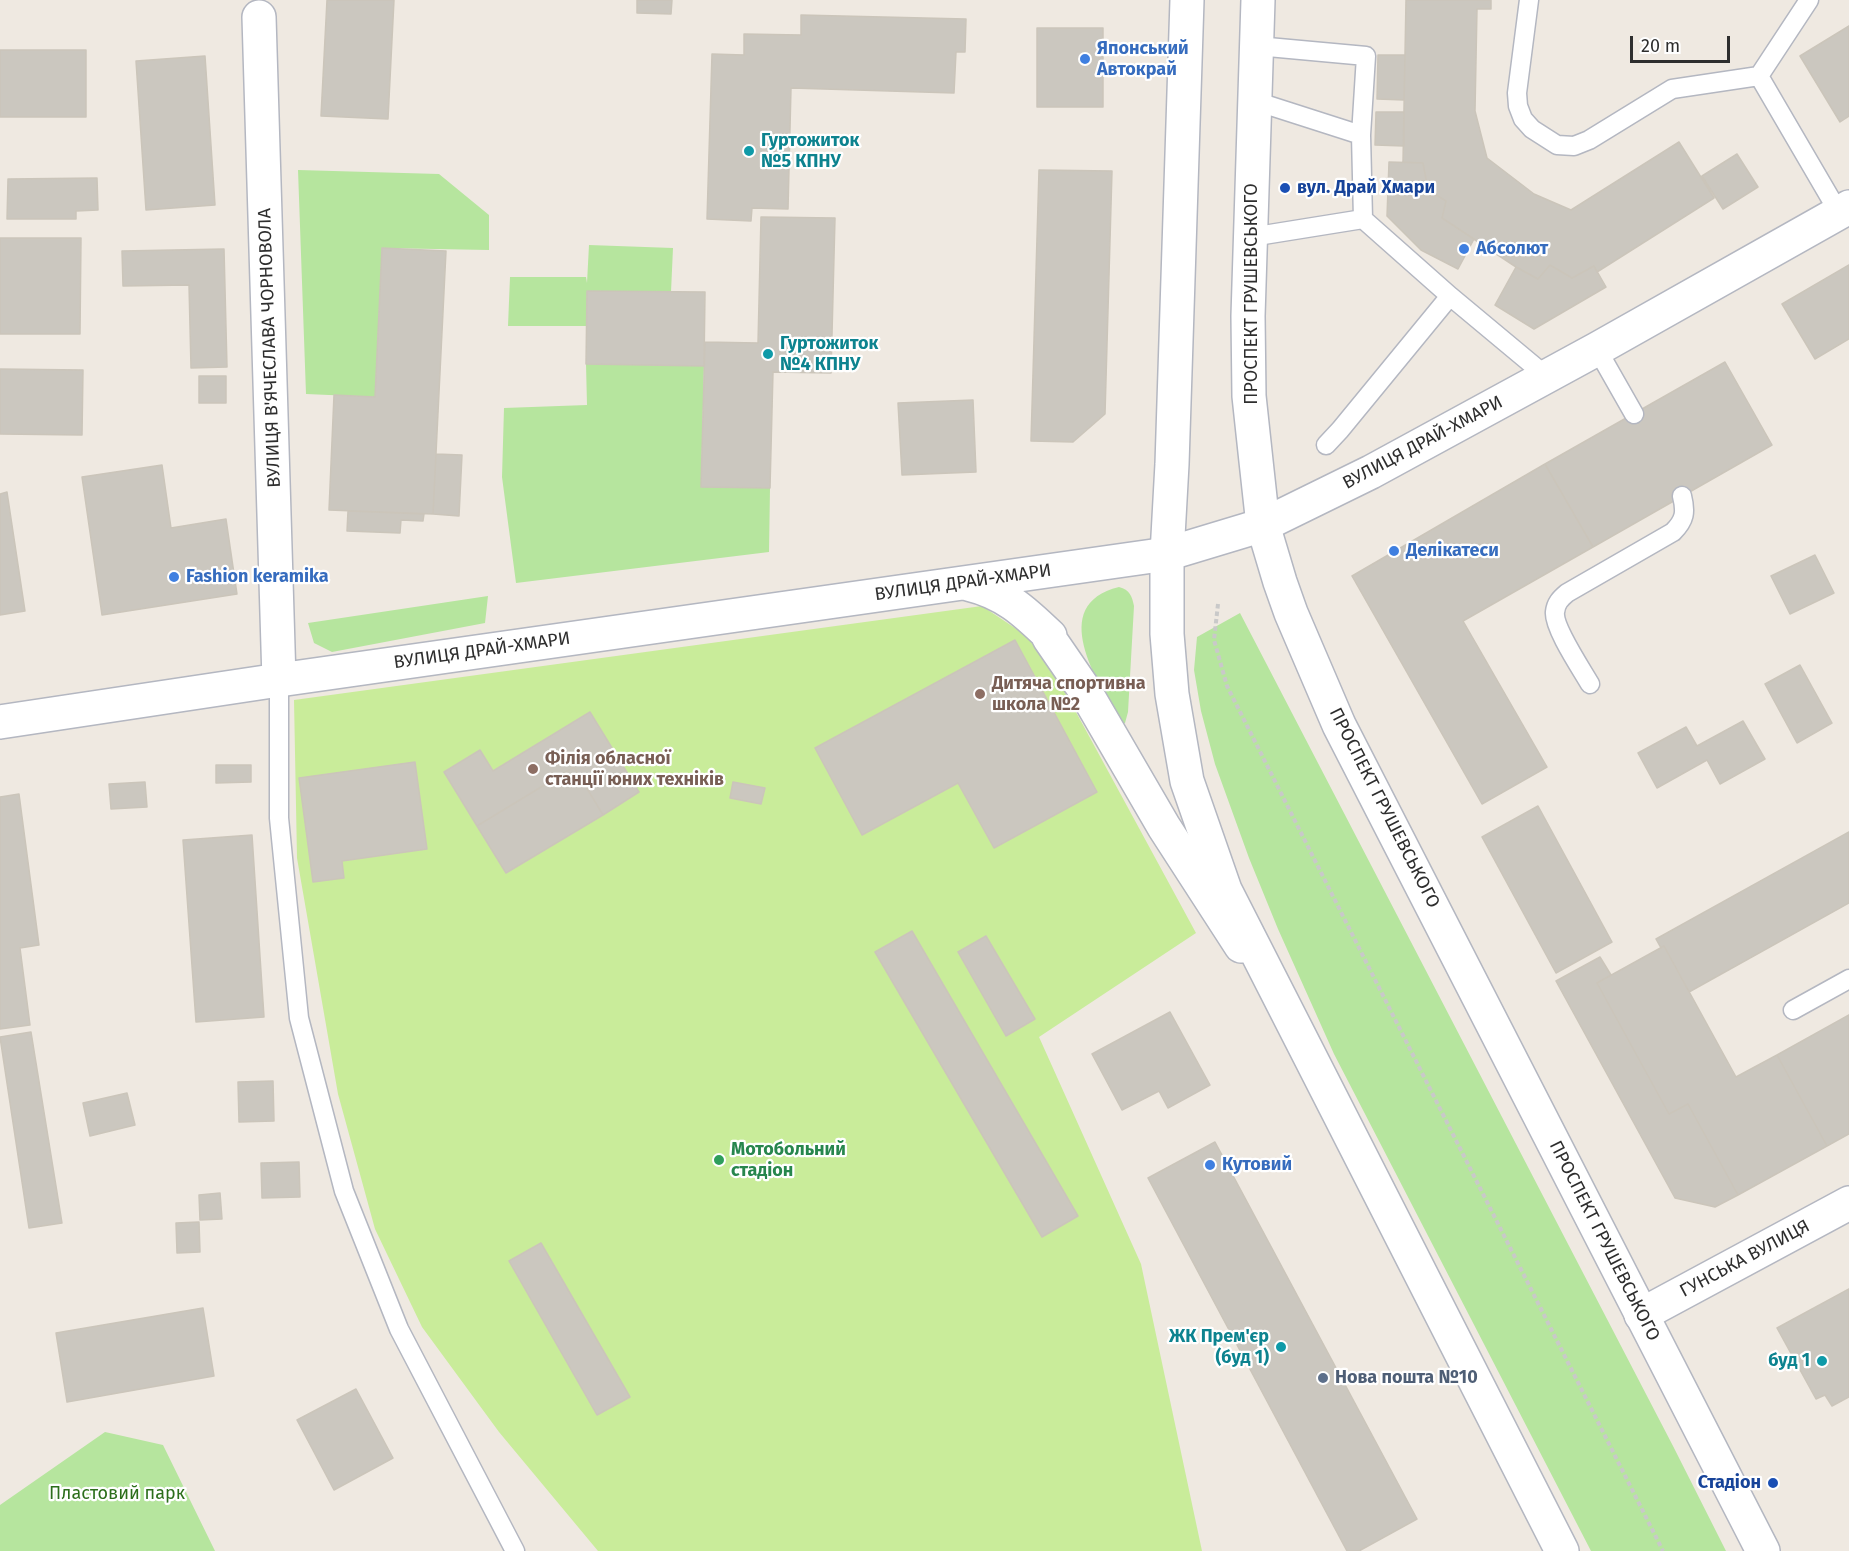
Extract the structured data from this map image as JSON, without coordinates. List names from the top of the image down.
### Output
{
  "streets": {
    "street": [
      "ПРОСПЕКТ ГРУШЕВСЬКОГО",
      "ВУЛИЦЯ В'ЯЧЕСЛАВА ЧОРНОВОЛА",
      "ВУЛИЦЯ ДРАЙ-ХМАРИ",
      "ГУНСЬКА ВУЛИЦЯ"
    ]
  },
  "crossings": [
    ["ПРОСПЕКТ ГРУШЕВСЬКОГО", "ВУЛИЦЯ ДРАЙ-ХМАРИ"],
    ["ПРОСПЕКТ ГРУШЕВСЬКОГО", "ГУНСЬКА ВУЛИЦЯ"],
    ["ВУЛИЦЯ В'ЯЧЕСЛАВА ЧОРНОВОЛА", "ВУЛИЦЯ ДРАЙ-ХМАРИ"]
  ],
  "parks": ["Пластовий парк"],
  "places": [
    "Японський Автокрай",
    "Гуртожиток №5 КПНУ",
    "вул. Драй Хмари",
    "Абсолют",
    "Гуртожиток №4 КПНУ",
    "Делікатеси",
    "Fashion keramika",
    "Дитяча спортивна школа №2",
    "Філія обласної станції юних техніків",
    "Мотобольний стадіон",
    "Кутовий",
    "ЖК Прем'єр (буд 1)",
    "буд 1",
    "Нова пошта №10",
    "Стадіон"
  ],
  "scale_bar": "20 m"
}
